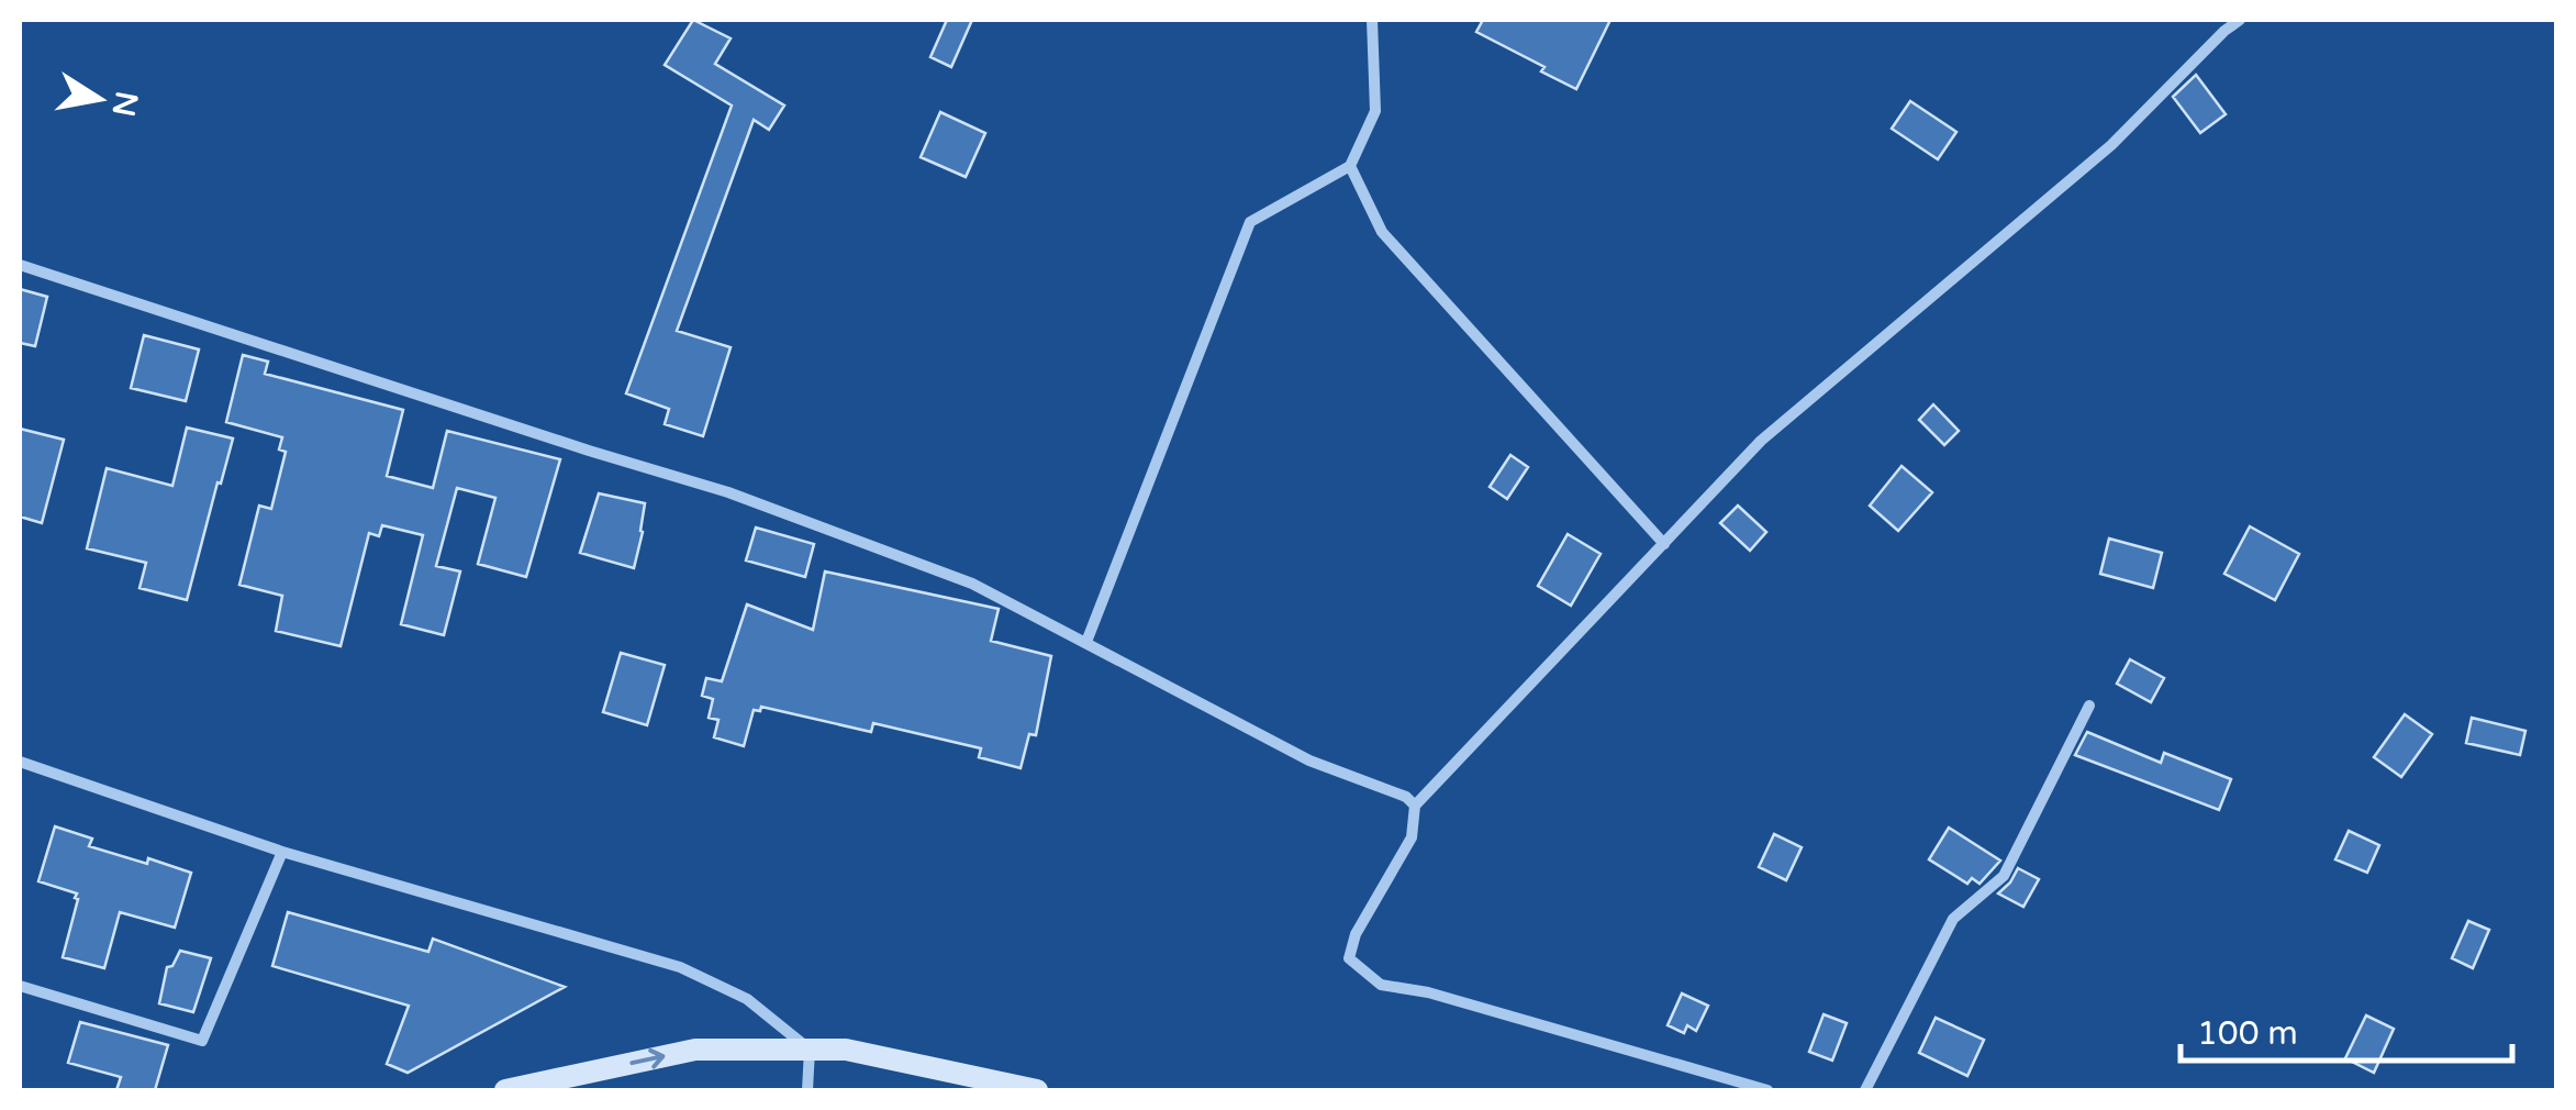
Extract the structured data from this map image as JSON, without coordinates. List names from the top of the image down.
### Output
{
  "scale_bar": "100 m",
  "north": "right"
}
